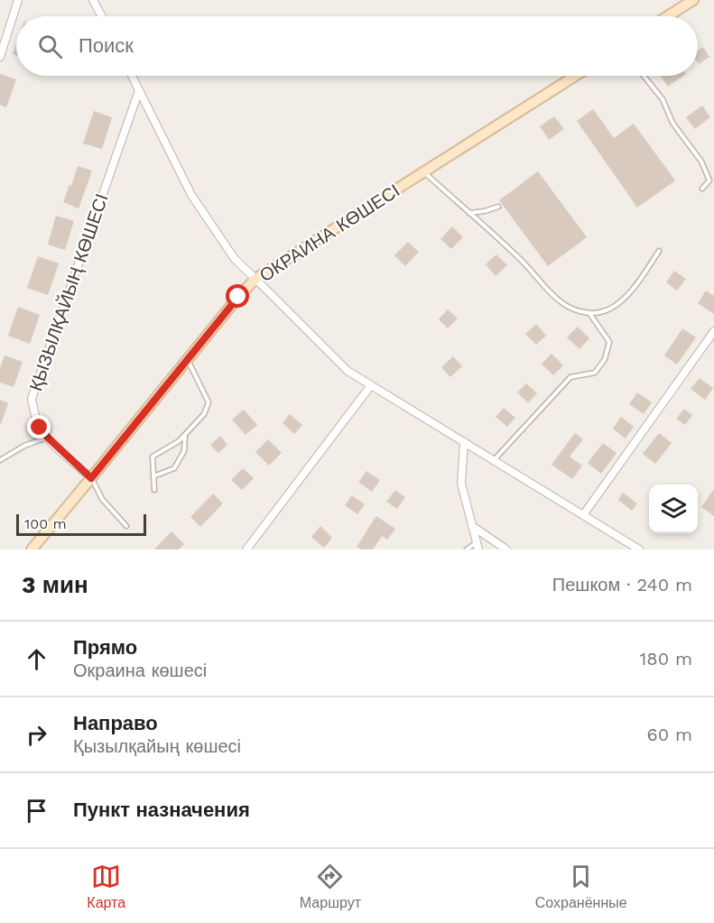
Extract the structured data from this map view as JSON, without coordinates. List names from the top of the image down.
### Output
{
  "streets": {
    "street": ["ОКРАИНА КӨШЕСІ", "ҚЫЗЫЛҚАЙЫҢ КӨШЕСІ"]
  },
  "crossings": [
    ["ОКРАИНА КӨШЕСІ", "ҚЫЗЫЛҚАЙЫҢ КӨШЕСІ"]
  ],
  "scale_bar": "100 m",
  "page": {
    "search": "Поиск",
    "scale": "100 m",
    "heading": ["3 мин", "Пешком · 240 m"],
    "list": [
      ["Прямо", "Окраина көшесі", "180 m"],
      ["Направо", "Қызылқайың көшесі", "60 m"],
      "Пункт назначения"
    ],
    "nav": ["Карта", "Маршрут", "Сохранённые"]
  }
}
